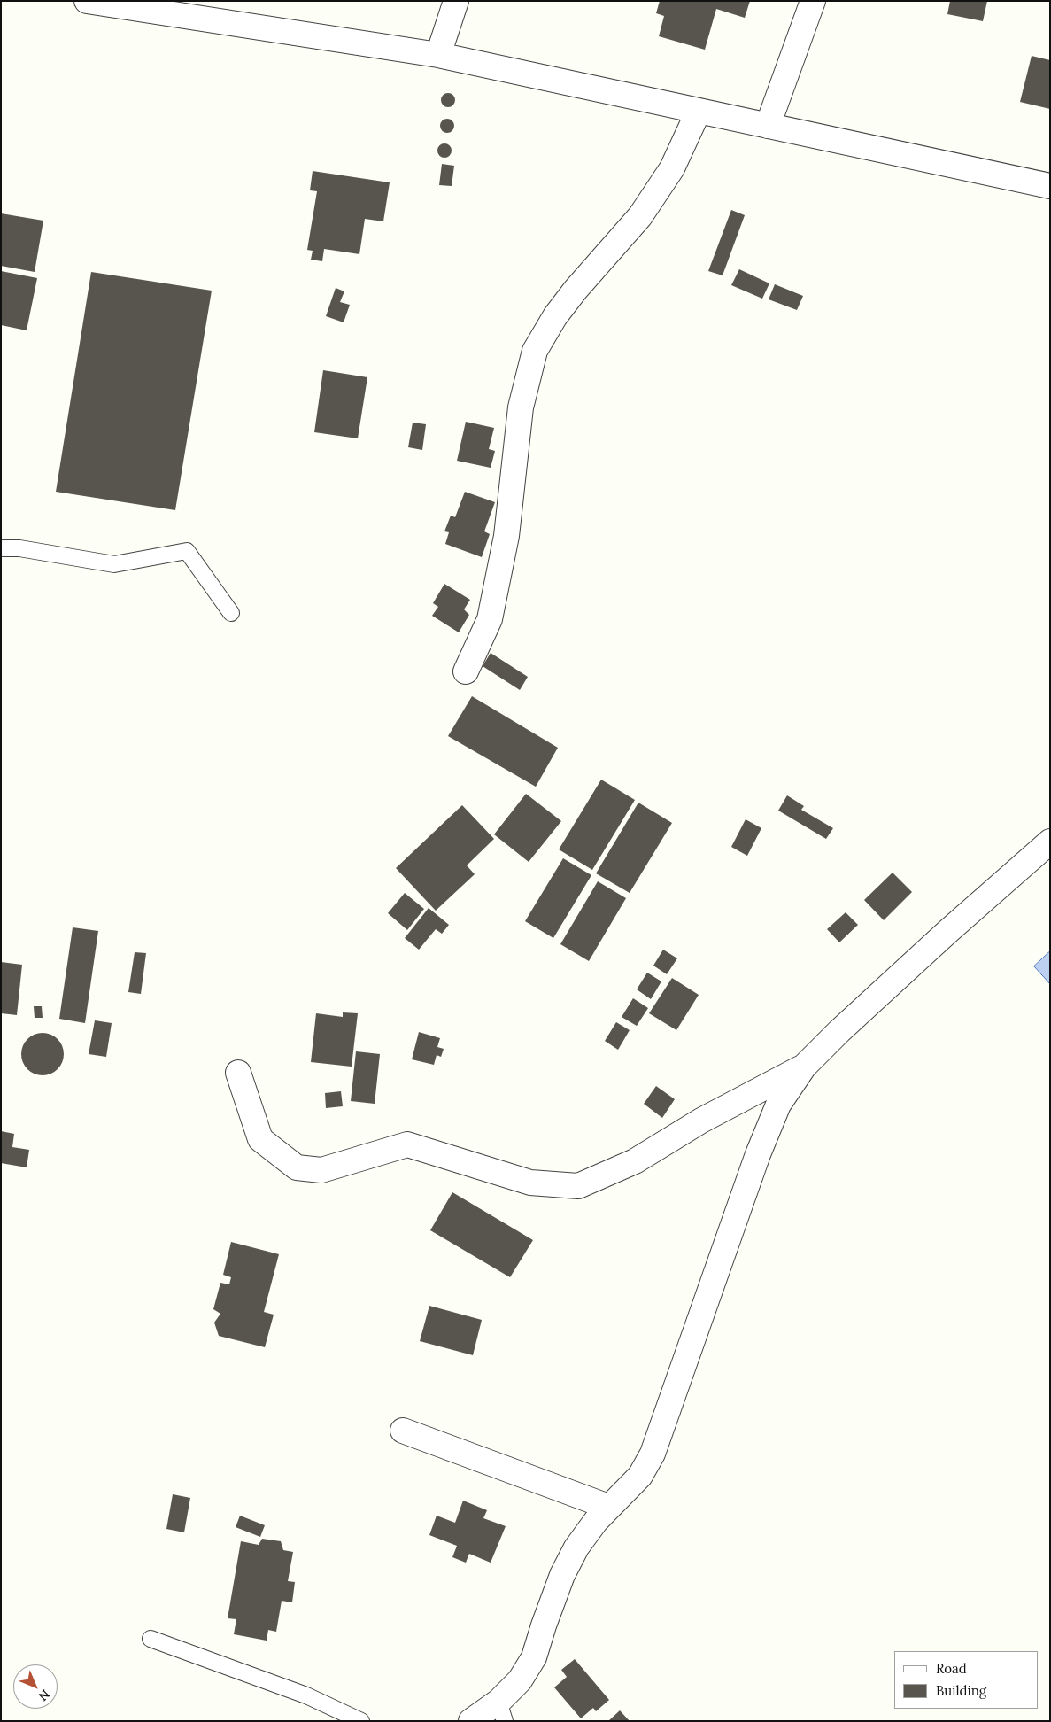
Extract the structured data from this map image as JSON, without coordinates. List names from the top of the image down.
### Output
{
  "legend": ["Road", "Building"],
  "north": "bottom right"
}
